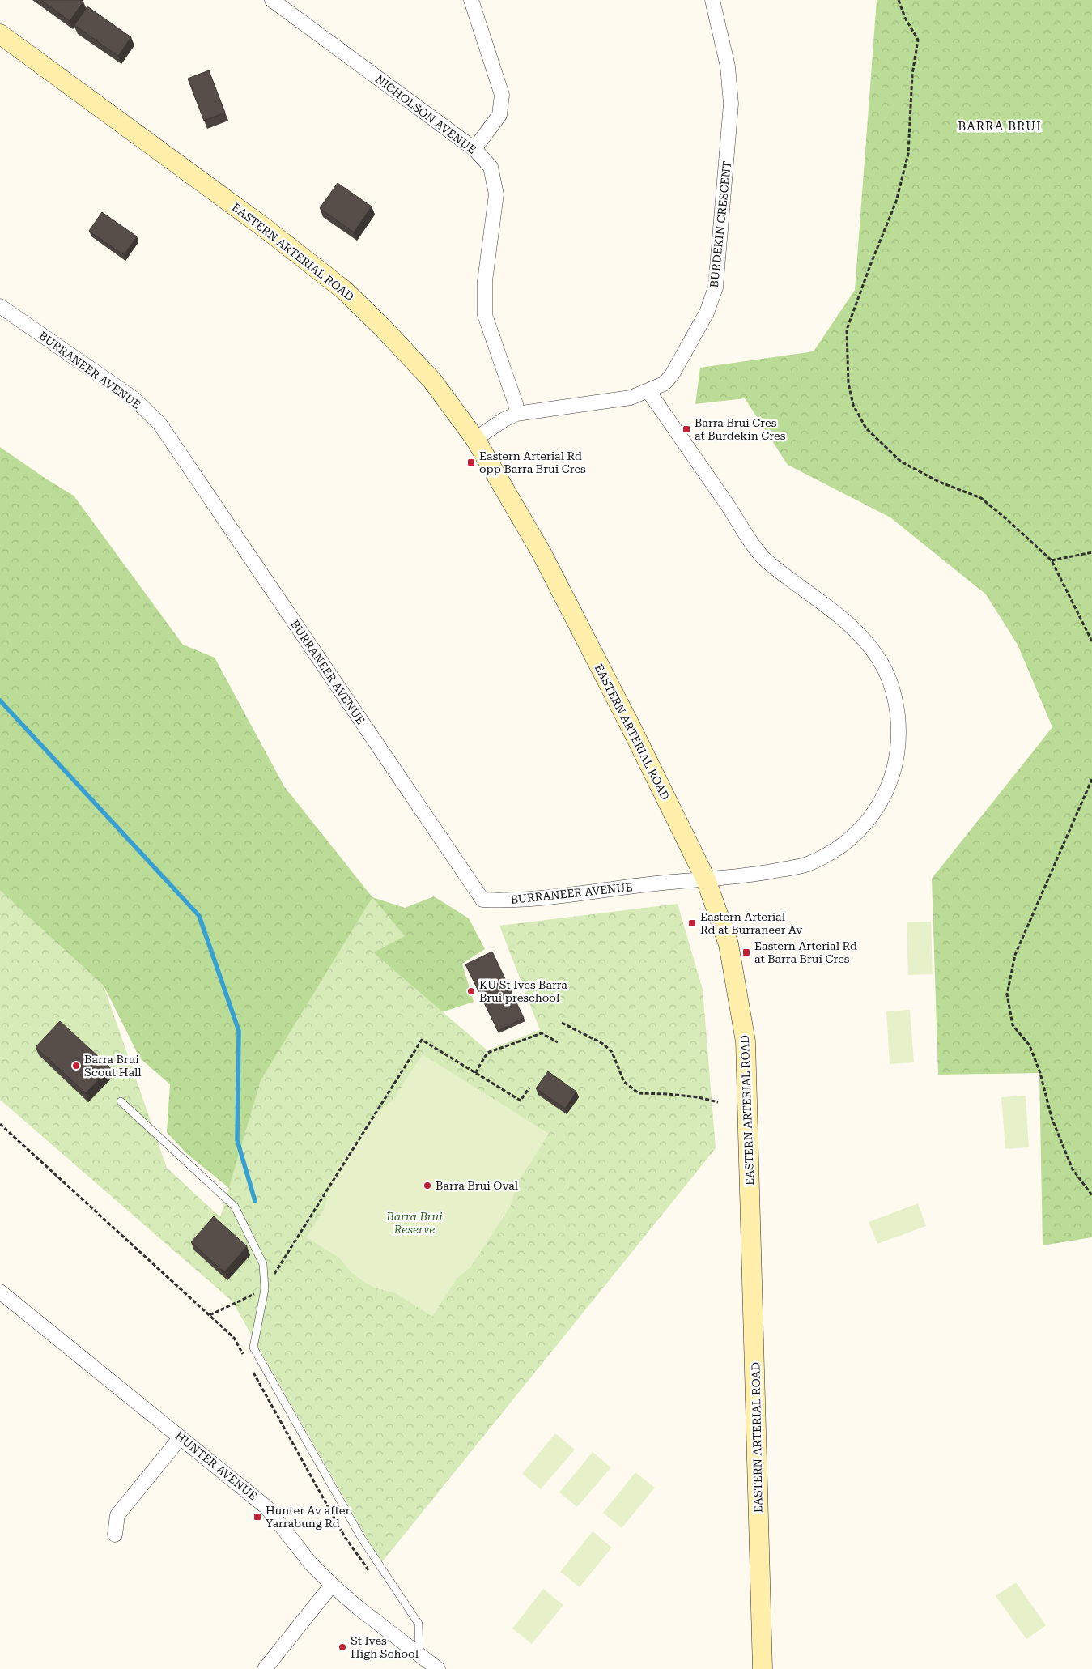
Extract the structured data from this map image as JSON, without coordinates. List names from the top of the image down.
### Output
{
  "streets": {
    "main road": ["EASTERN ARTERIAL ROAD"],
    "street": [
      "NICHOLSON AVENUE",
      "BURDEKIN CRESCENT",
      "BURRANEER AVENUE",
      "HUNTER AVENUE"
    ]
  },
  "crossings": [
    ["NICHOLSON AVENUE", "BURDEKIN CRESCENT"],
    ["BURDEKIN CRESCENT", "EASTERN ARTERIAL ROAD"],
    ["EASTERN ARTERIAL ROAD", "BURRANEER AVENUE"]
  ],
  "districts": ["BARRA BRUI"],
  "parks": ["Barra Brui Reserve"],
  "places": {
    "transit": [
      "Barra Brui Cres at Burdekin Cres",
      "Eastern Arterial Rd opp Barra Brui Cres",
      "Eastern Arterial Rd at Burraneer Av",
      "Eastern Arterial Rd at Barra Brui Cres",
      "Hunter Av after Yarrabung Rd"
    ],
    "other": [
      "KU St Ives Barra Brui preschool",
      "Barra Brui Scout Hall",
      "Barra Brui Oval",
      "St Ives High School"
    ]
  }
}
